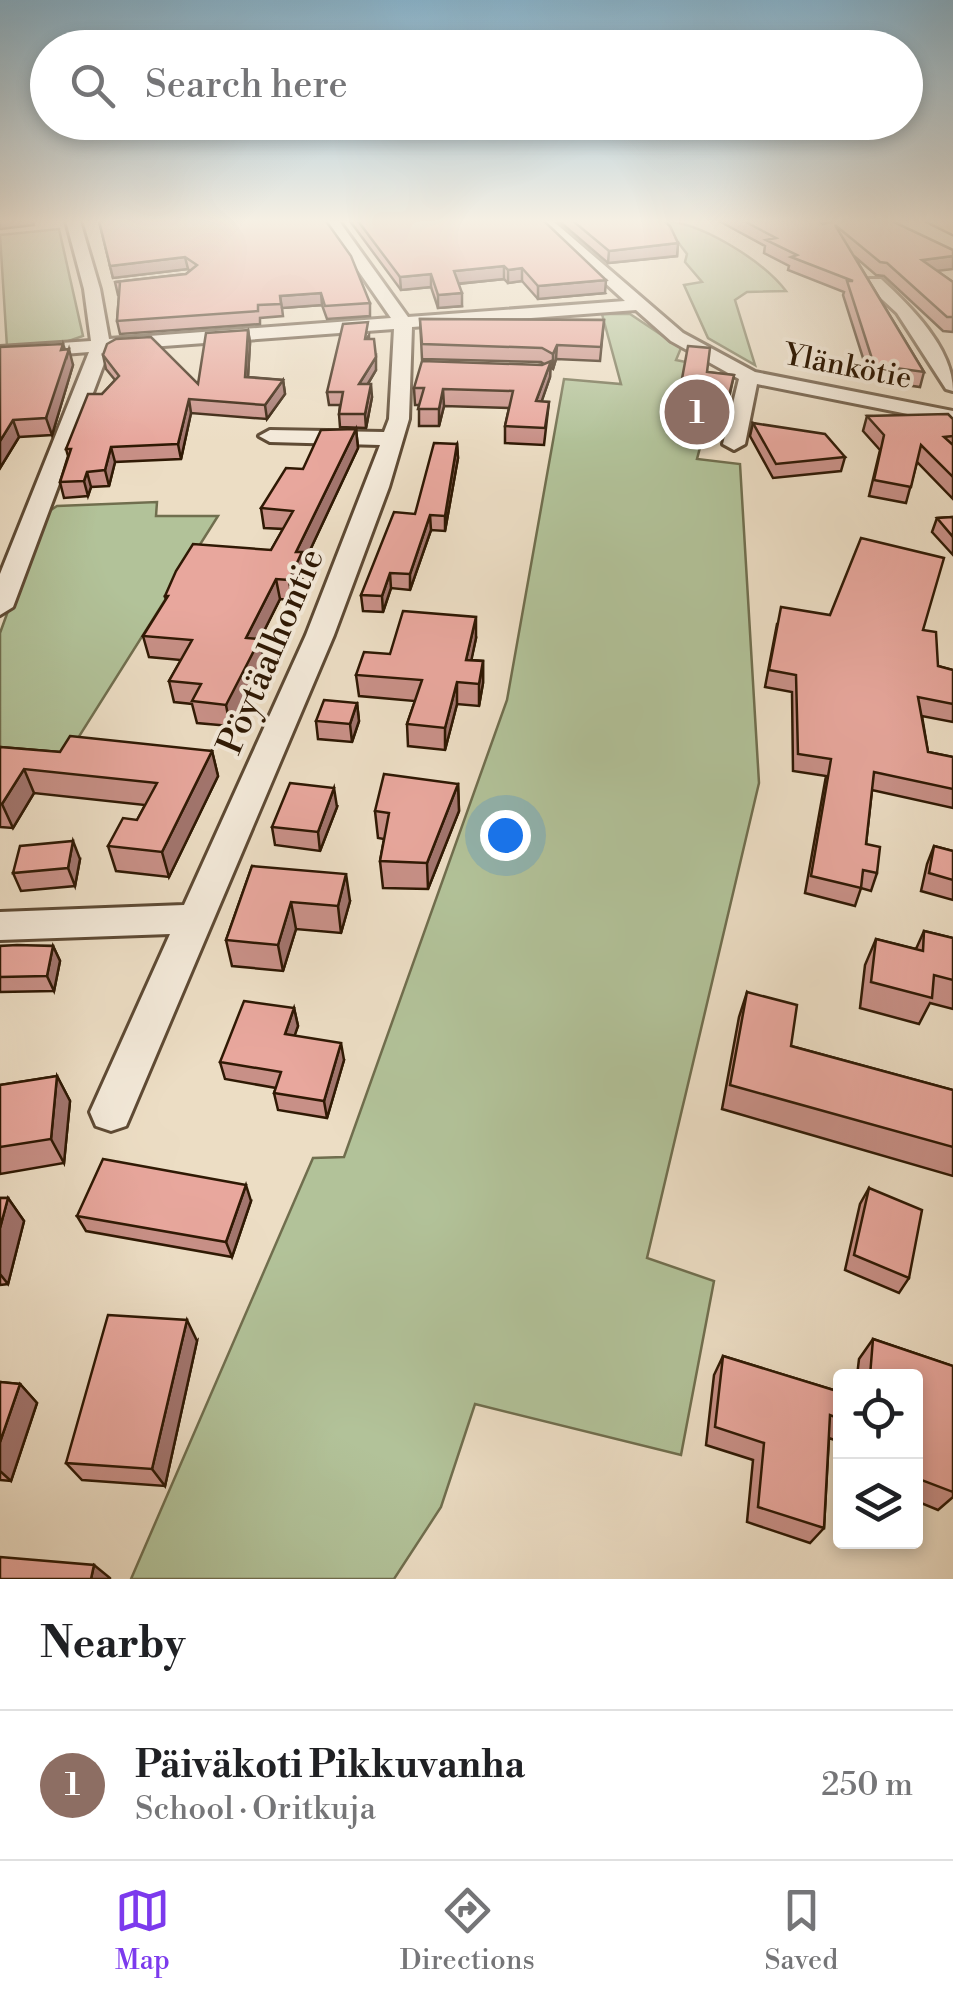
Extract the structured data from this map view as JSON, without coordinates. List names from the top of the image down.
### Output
{
  "streets": {
    "street": ["Ylänkötie", "Pöytäalhontie"]
  },
  "page": {
    "search": "Search here",
    "pins": "1",
    "heading": "Nearby",
    "list": [
      {
        "mark": "1",
        "name": "Päiväkoti Pikkuvanha",
        "note": "School · Oritkuja",
        "value": "250 m"
      }
    ],
    "nav": ["Map", "Directions", "Saved"]
  }
}
